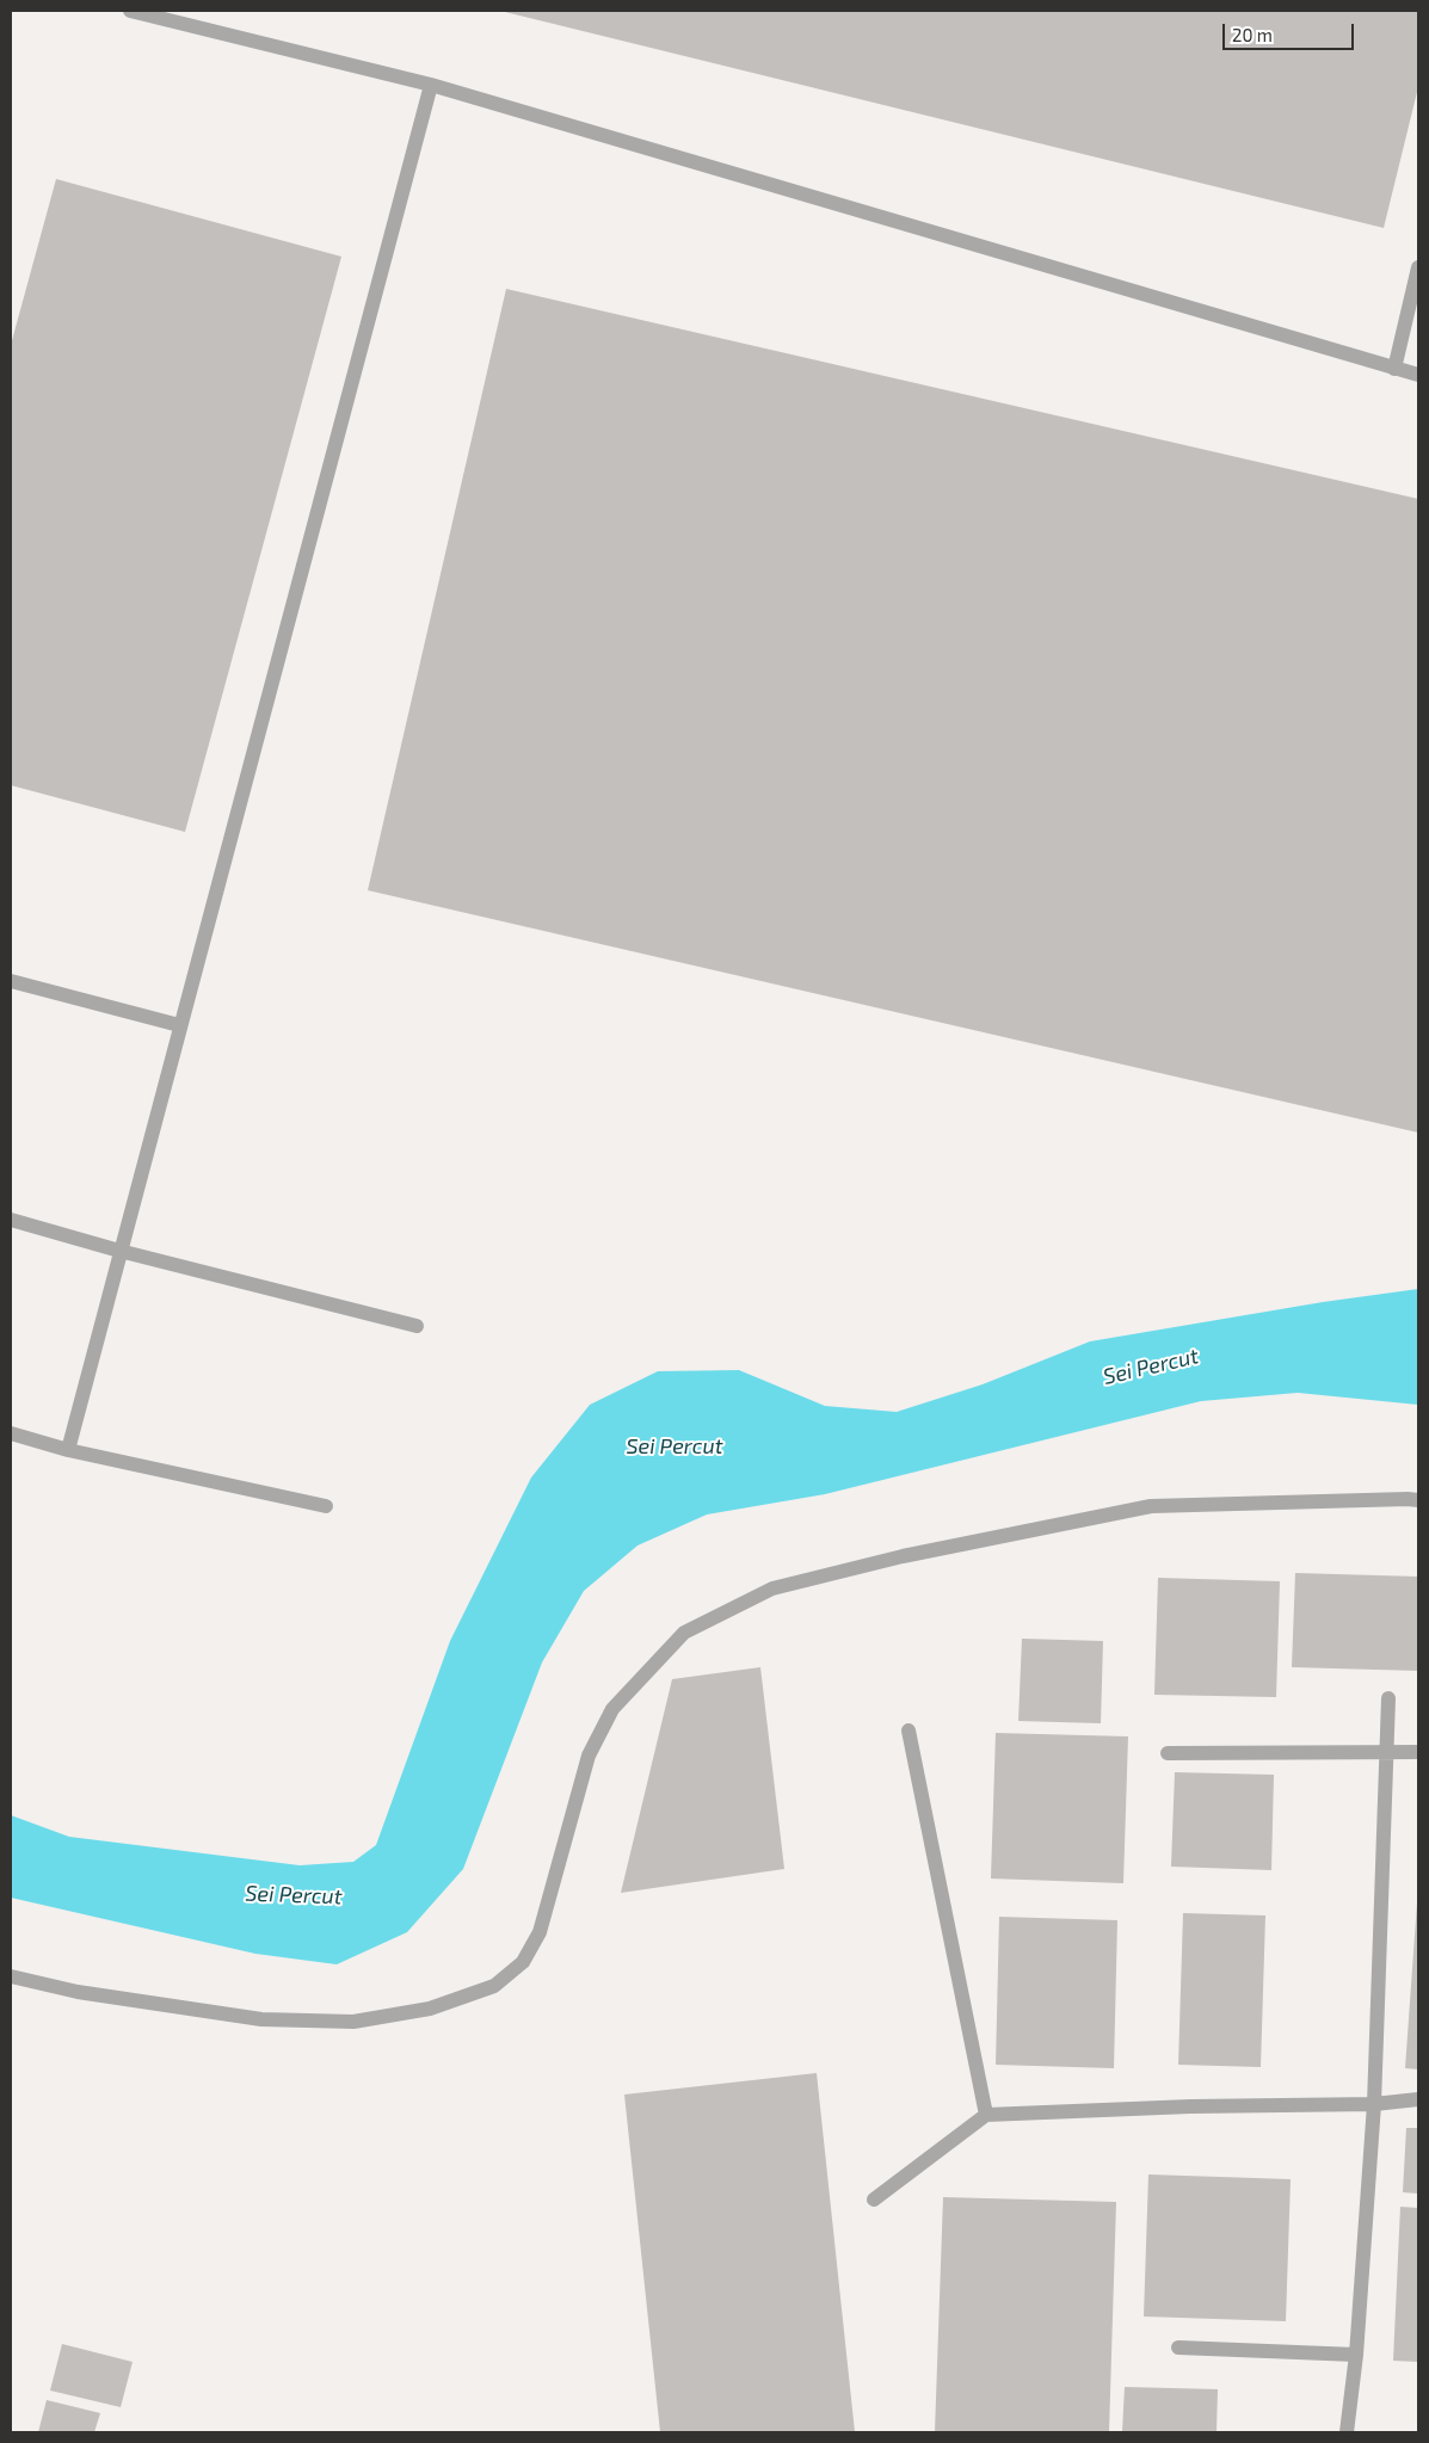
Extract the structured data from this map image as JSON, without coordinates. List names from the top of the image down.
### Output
{
  "water": ["Sei Percut"],
  "scale_bar": "20 m"
}
